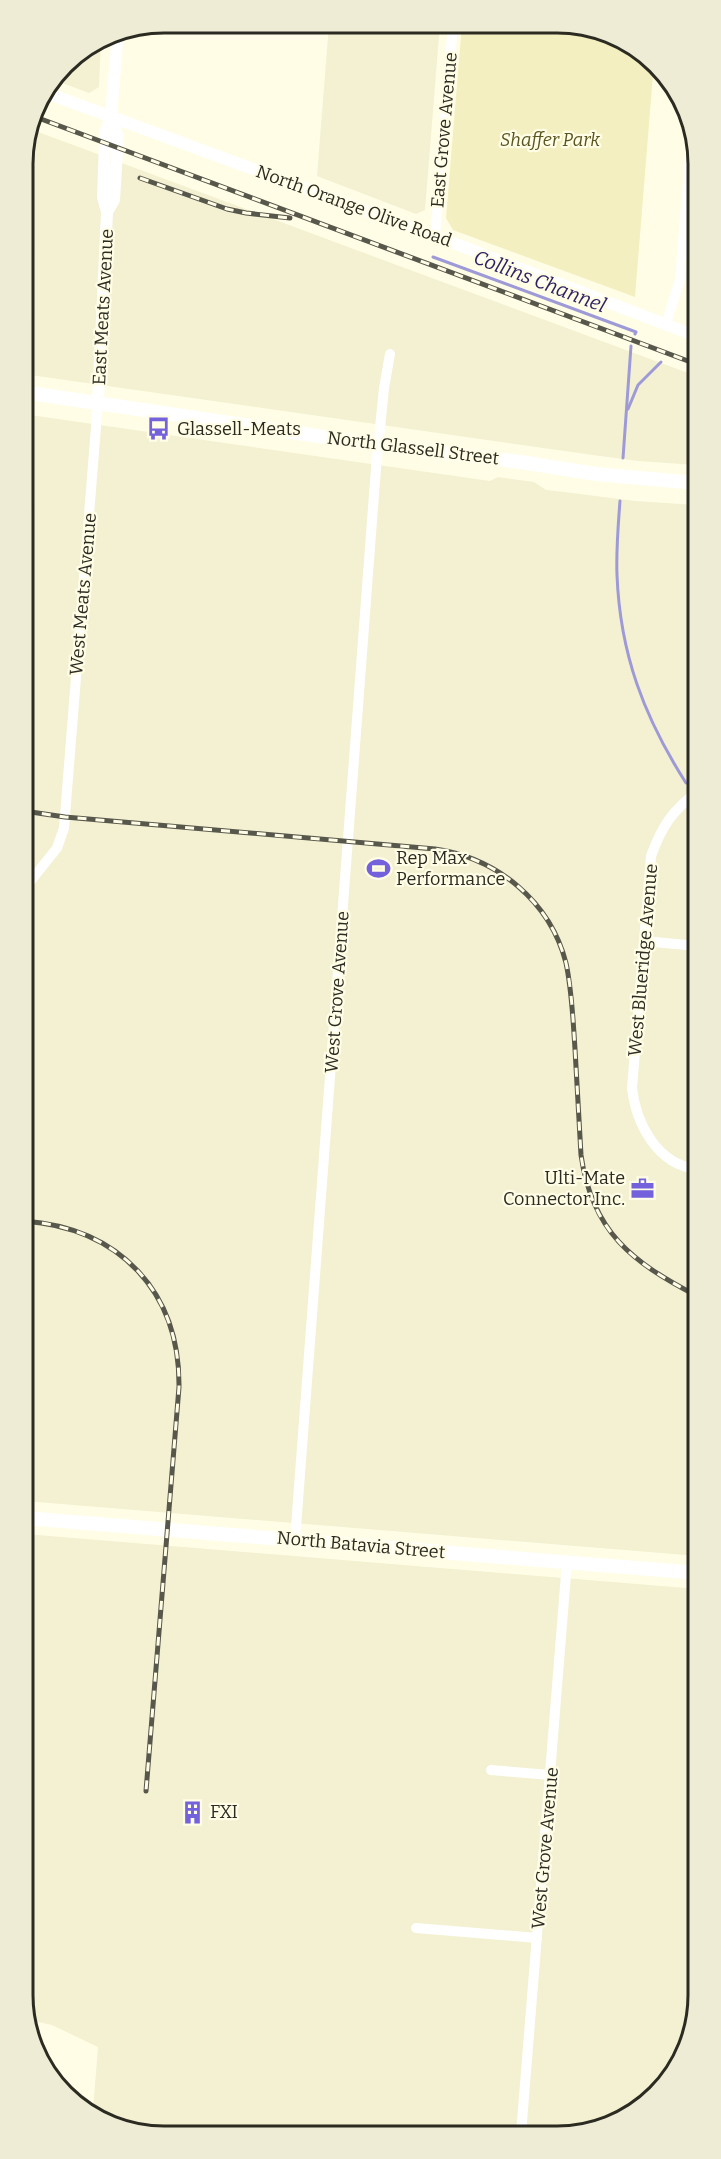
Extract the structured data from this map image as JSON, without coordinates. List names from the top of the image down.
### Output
{
  "streets": {
    "main road": ["North Glassell Street", "North Batavia Street"],
    "street": [
      "East Grove Avenue",
      "North Orange Olive Road",
      "East Meats Avenue",
      "West Meats Avenue",
      "West Blueridge Avenue",
      "West Grove Avenue"
    ]
  },
  "crossings": [
    ["East Grove Avenue", "North Orange Olive Road"],
    ["North Orange Olive Road", "East Meats Avenue"],
    ["East Meats Avenue", "North Glassell Street"],
    ["East Meats Avenue", "West Meats Avenue"],
    ["North Glassell Street", "West Meats Avenue"],
    ["North Glassell Street", "West Grove Avenue"],
    ["West Grove Avenue", "North Batavia Street"]
  ],
  "water": ["Collins Channel"],
  "parks": ["Shaffer Park"],
  "places": {
    "bus stop": ["Glassell-Meats"],
    "sports": ["Rep Max Performance"],
    "office": ["Ulti-Mate Connector Inc."],
    "building": ["FXI"]
  }
}
